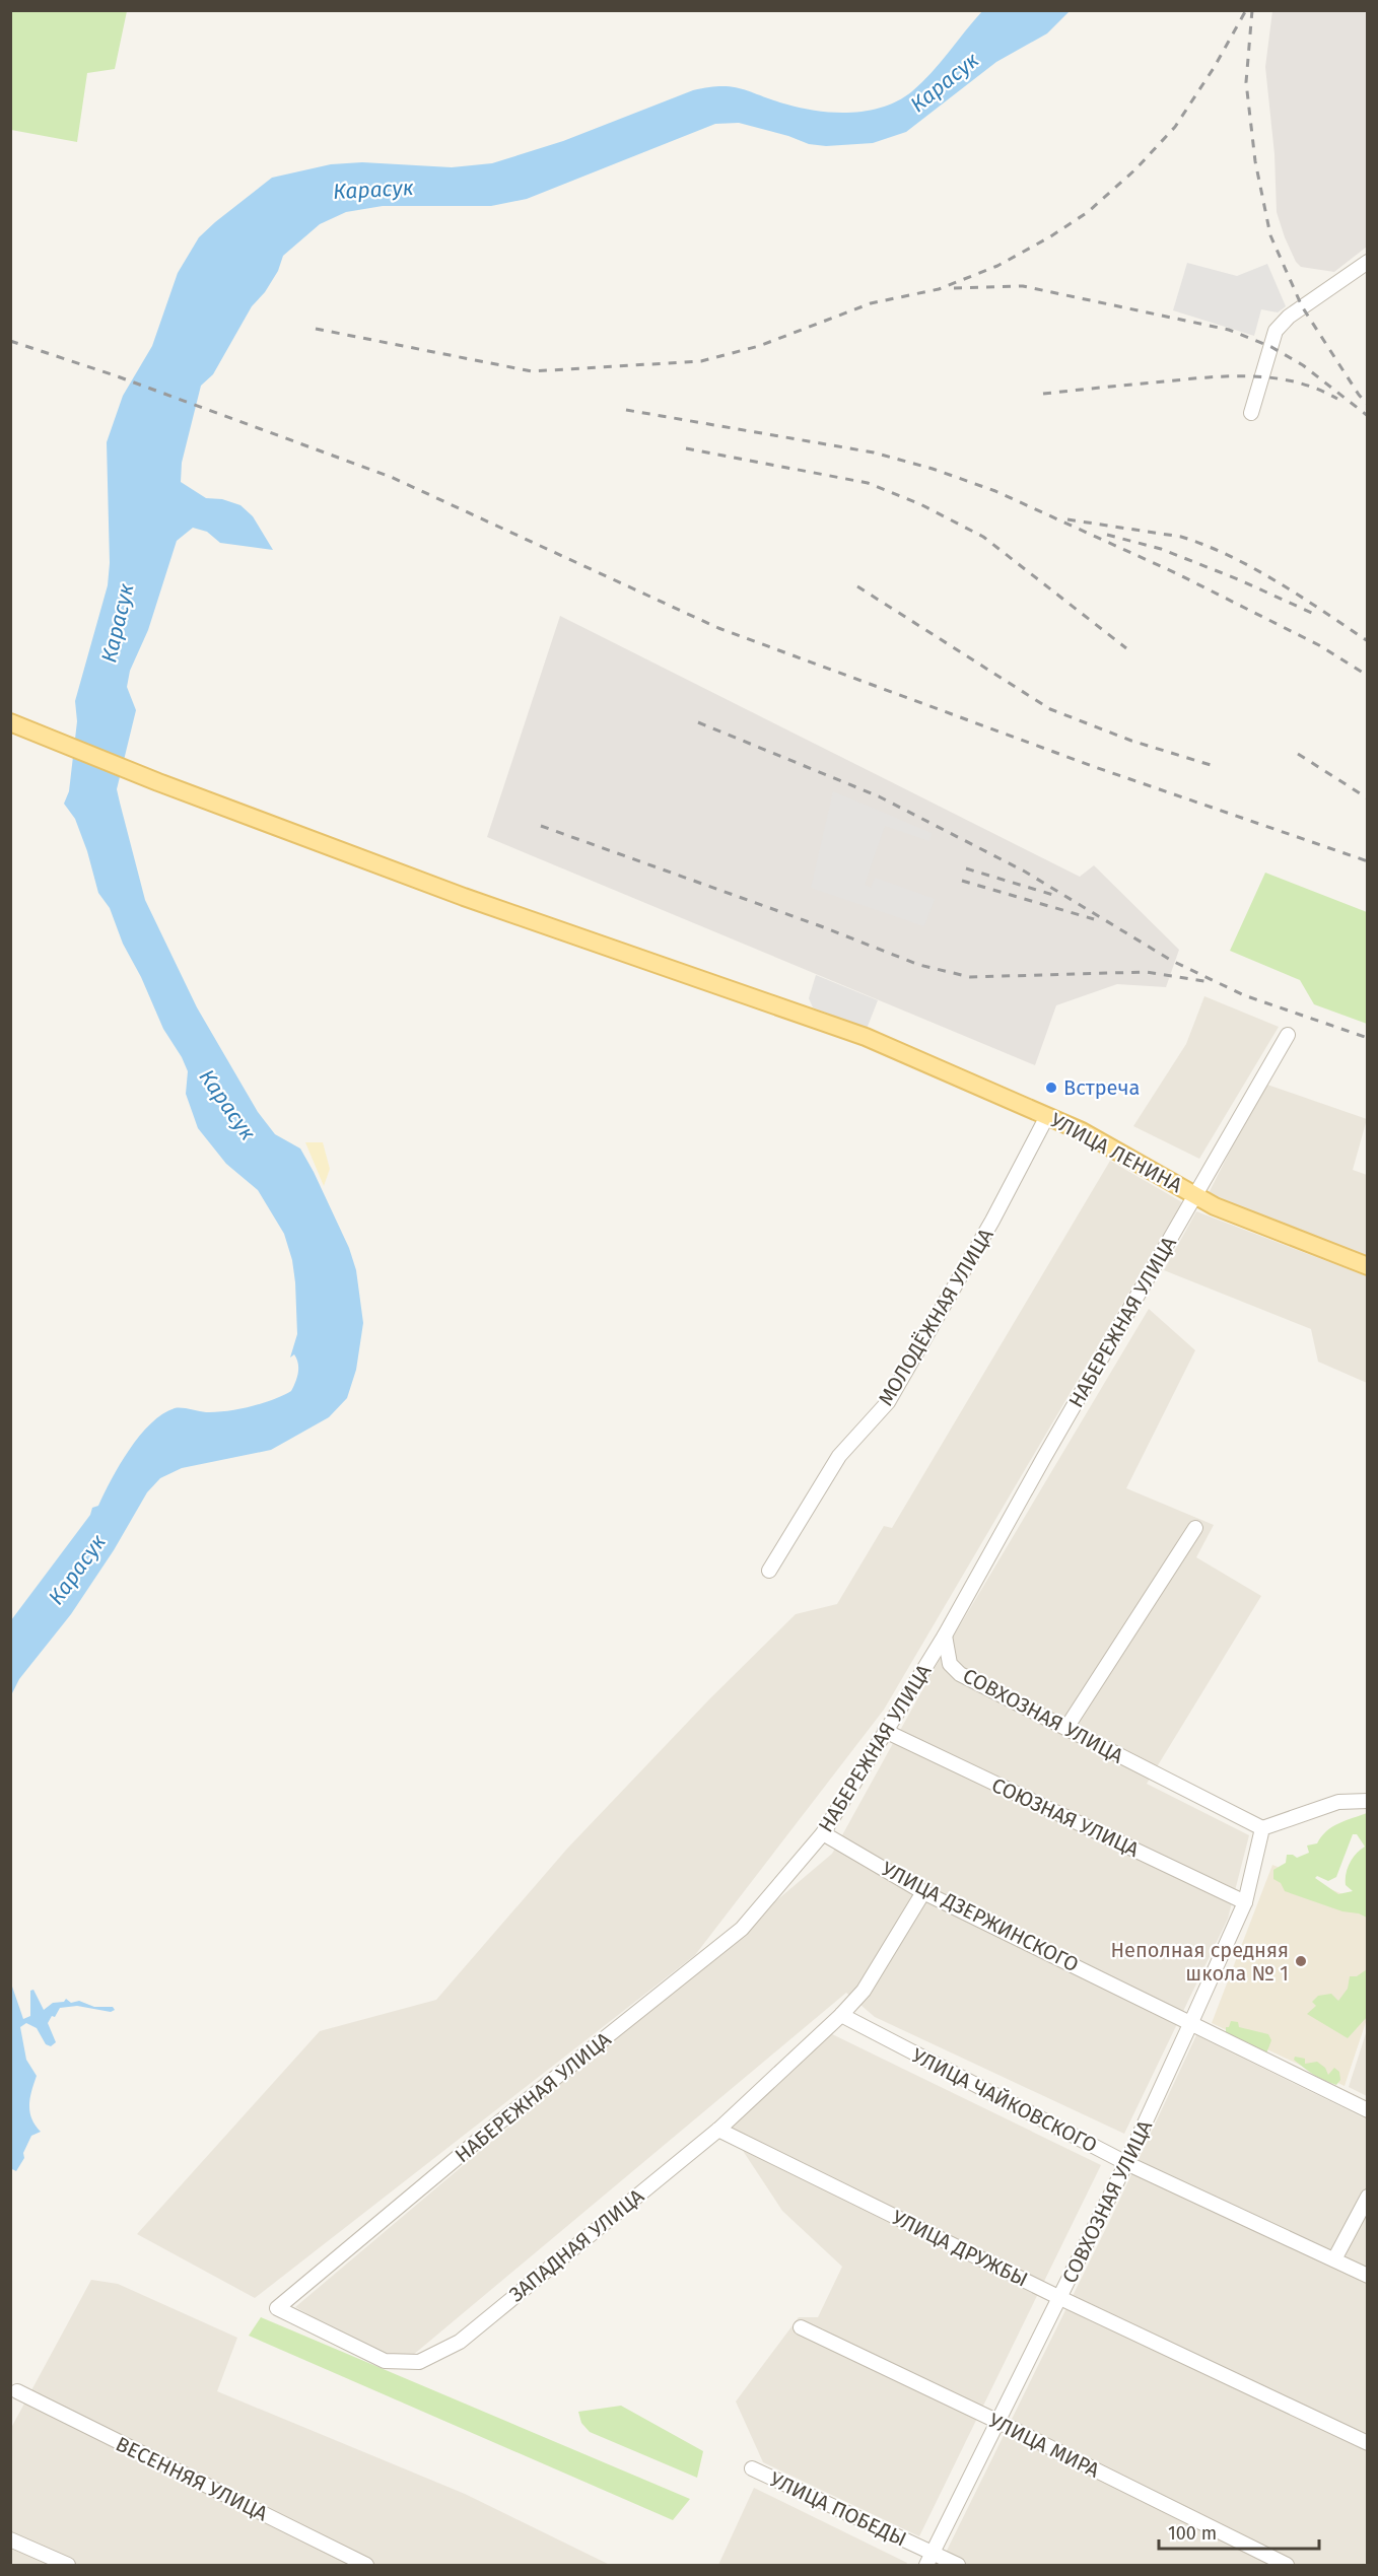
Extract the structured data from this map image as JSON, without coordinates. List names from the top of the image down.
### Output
{
  "streets": {
    "main road": ["УЛИЦА ЛЕНИНА"],
    "street": [
      "МОЛОДЁЖНАЯ УЛИЦА",
      "НАБЕРЕЖНАЯ УЛИЦА",
      "СОВХОЗНАЯ УЛИЦА",
      "СОЮЗНАЯ УЛИЦА",
      "УЛИЦА ДЗЕРЖИНСКОГО",
      "УЛИЦА ЧАЙКОВСКОГО",
      "ЗАПАДНАЯ УЛИЦА",
      "УЛИЦА ДРУЖБЫ",
      "УЛИЦА МИРА",
      "ВЕСЕННЯЯ УЛИЦА",
      "УЛИЦА ПОБЕДЫ"
    ]
  },
  "crossings": [
    ["УЛИЦА ЛЕНИНА", "МОЛОДЁЖНАЯ УЛИЦА"],
    ["УЛИЦА ЛЕНИНА", "НАБЕРЕЖНАЯ УЛИЦА"],
    ["НАБЕРЕЖНАЯ УЛИЦА", "СОВХОЗНАЯ УЛИЦА"],
    ["НАБЕРЕЖНАЯ УЛИЦА", "СОЮЗНАЯ УЛИЦА"],
    ["НАБЕРЕЖНАЯ УЛИЦА", "УЛИЦА ДЗЕРЖИНСКОГО"],
    ["НАБЕРЕЖНАЯ УЛИЦА", "ЗАПАДНАЯ УЛИЦА"],
    ["СОВХОЗНАЯ УЛИЦА", "СОЮЗНАЯ УЛИЦА"],
    ["СОВХОЗНАЯ УЛИЦА", "УЛИЦА ДЗЕРЖИНСКОГО"],
    ["СОВХОЗНАЯ УЛИЦА", "УЛИЦА ЧАЙКОВСКОГО"],
    ["СОВХОЗНАЯ УЛИЦА", "УЛИЦА ДРУЖБЫ"],
    ["СОВХОЗНАЯ УЛИЦА", "УЛИЦА МИРА"],
    ["СОВХОЗНАЯ УЛИЦА", "УЛИЦА ПОБЕДЫ"],
    ["УЛИЦА ДЗЕРЖИНСКОГО", "ЗАПАДНАЯ УЛИЦА"],
    ["УЛИЦА ЧАЙКОВСКОГО", "ЗАПАДНАЯ УЛИЦА"],
    ["ЗАПАДНАЯ УЛИЦА", "УЛИЦА ДРУЖБЫ"]
  ],
  "water": ["Карасук"],
  "places": ["Встреча", "Неполная средняя школа № 1"],
  "scale_bar": "100 m"
}
